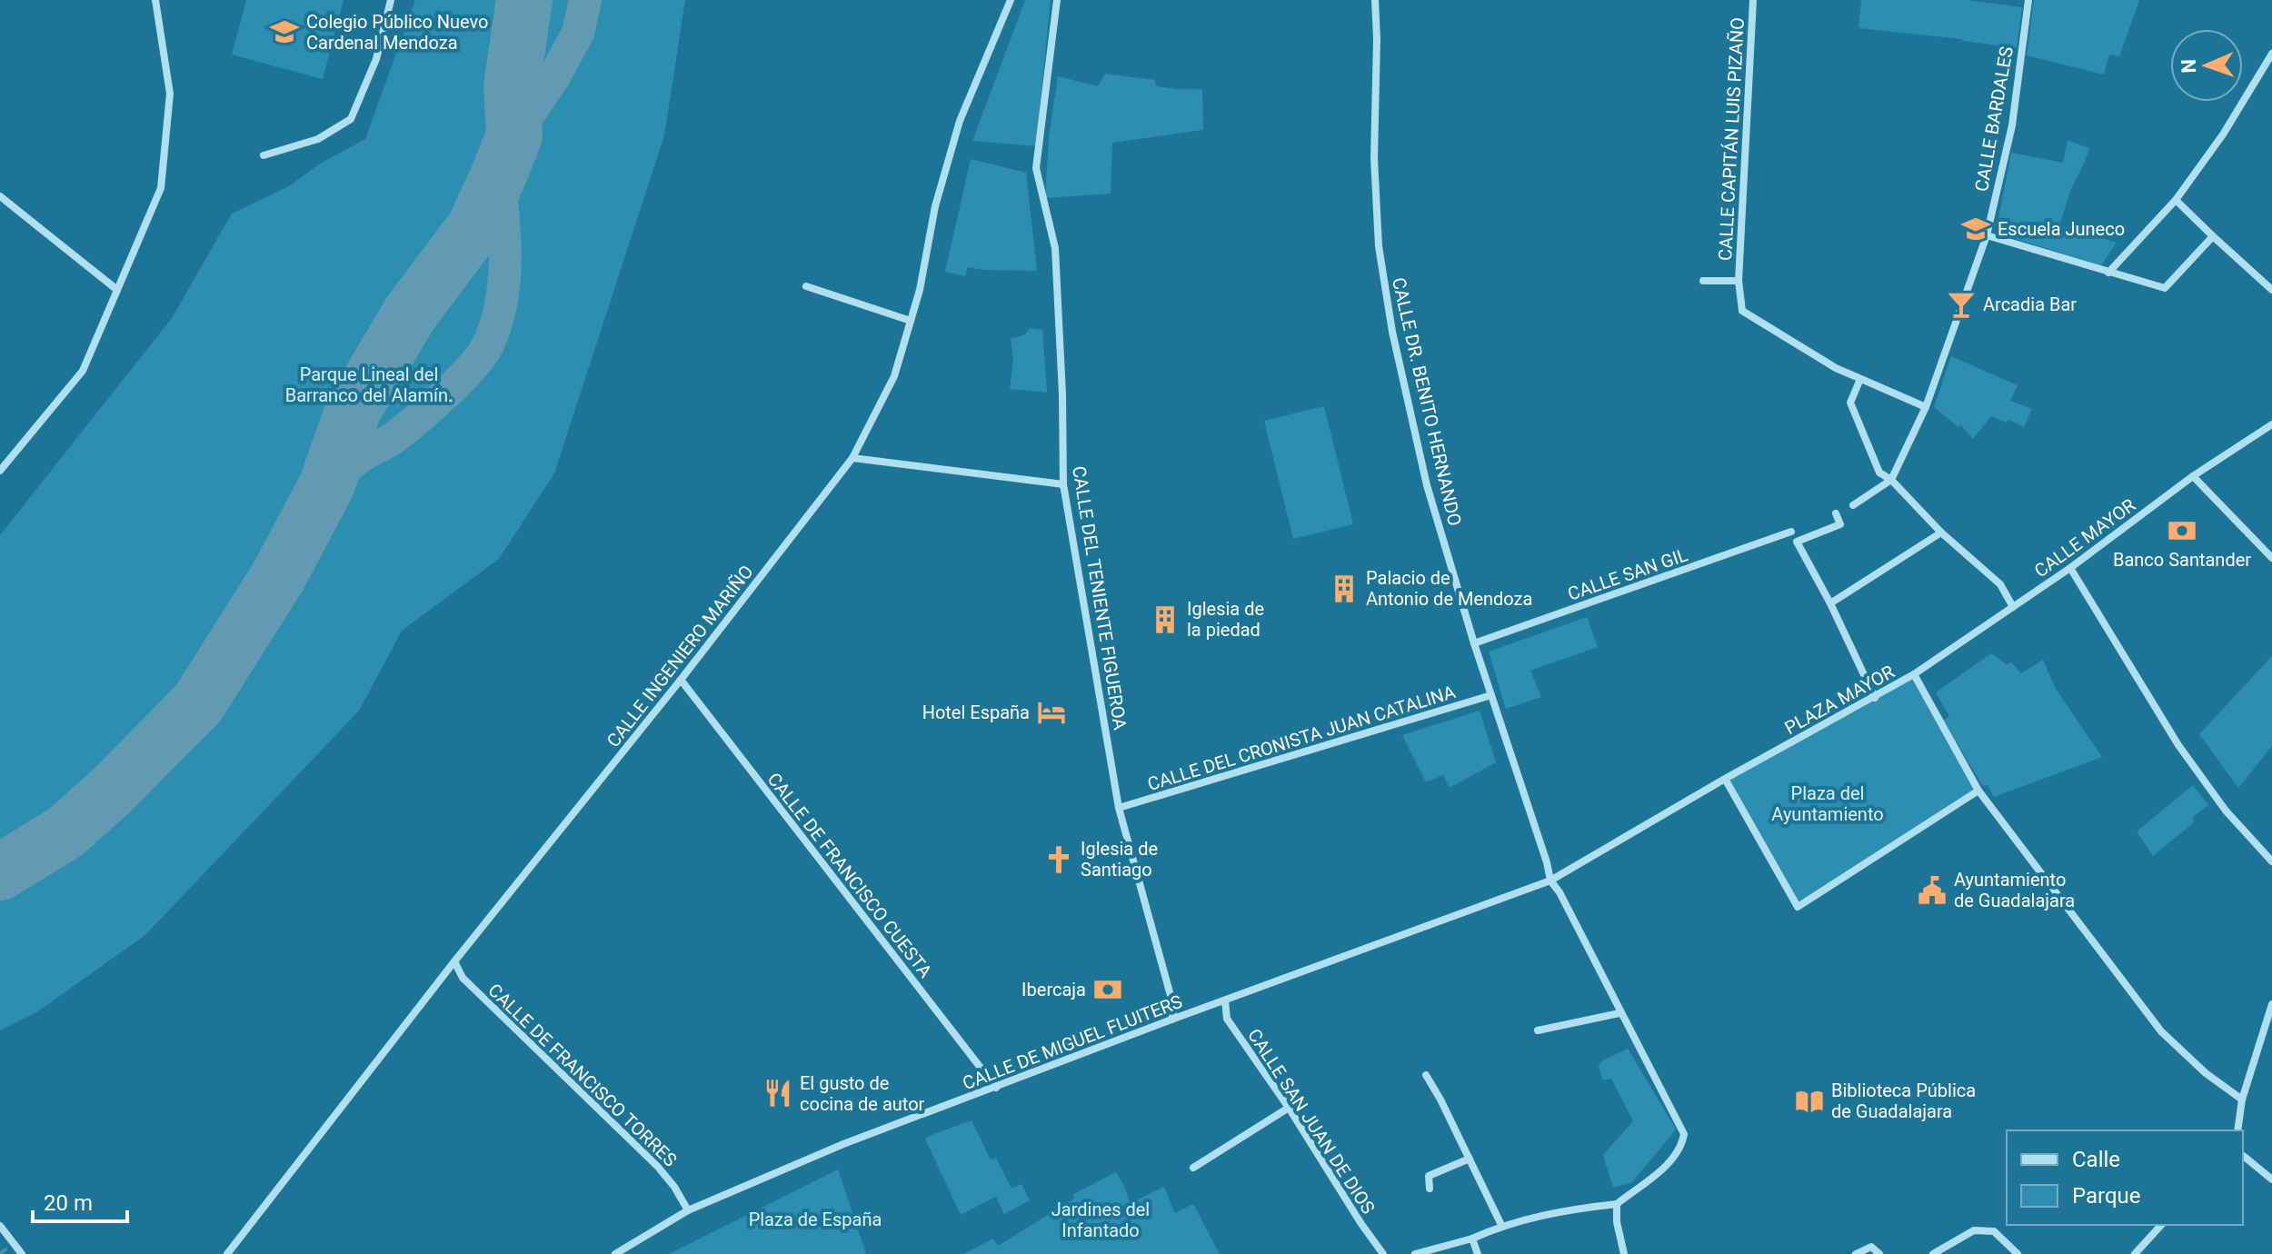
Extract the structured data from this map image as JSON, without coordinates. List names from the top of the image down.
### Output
{
  "streets": {
    "street": [
      "CALLE BARDALES",
      "CALLE CAPITÁN LUIS PIZAÑO",
      "CALLE DR. BENITO HERNANDO",
      "CALLE MAYOR",
      "CALLE SAN GIL",
      "CALLE DEL TENIENTE FIGUEROA",
      "CALLE INGENIERO MARIÑO",
      "PLAZA MAYOR",
      "CALLE DEL CRONISTA JUAN CATALINA",
      "CALLE DE FRANCISCO CUESTA",
      "CALLE DE MIGUEL FLUITERS",
      "CALLE DE FRANCISCO TORRES",
      "CALLE SAN JUAN DE DIOS"
    ]
  },
  "crossings": [
    ["CALLE DR. BENITO HERNANDO", "CALLE SAN GIL"],
    ["CALLE DR. BENITO HERNANDO", "CALLE DEL CRONISTA JUAN CATALINA"],
    ["CALLE DR. BENITO HERNANDO", "CALLE DE MIGUEL FLUITERS"],
    ["CALLE MAYOR", "PLAZA MAYOR"],
    ["CALLE DEL TENIENTE FIGUEROA", "CALLE DEL CRONISTA JUAN CATALINA"],
    ["CALLE DEL TENIENTE FIGUEROA", "CALLE DE MIGUEL FLUITERS"],
    ["CALLE INGENIERO MARIÑO", "CALLE DE FRANCISCO CUESTA"],
    ["CALLE INGENIERO MARIÑO", "CALLE DE FRANCISCO TORRES"],
    ["CALLE DE FRANCISCO CUESTA", "CALLE DE MIGUEL FLUITERS"],
    ["CALLE DE MIGUEL FLUITERS", "CALLE DE FRANCISCO TORRES"],
    ["CALLE DE MIGUEL FLUITERS", "CALLE SAN JUAN DE DIOS"]
  ],
  "parks": [
    "Parque Lineal del Barranco del Alamín.",
    "Plaza del Ayuntamiento",
    "Jardines del Infantado",
    "Plaza de España"
  ],
  "places": {
    "school or university": ["Colegio Público Nuevo Cardenal Mendoza", "Escuela Juneco"],
    "bar": ["Arcadia Bar"],
    "bank": ["Banco Santander", "Ibercaja"],
    "building": ["Palacio de Antonio de Mendoza", "Iglesia de la piedad"],
    "hotel": ["Hotel España"],
    "church": ["Iglesia de Santiago"],
    "public building": ["Ayuntamiento de Guadalajara"],
    "restaurant": ["El gusto de cocina de autor"],
    "library": ["Biblioteca Pública de Guadalajara"]
  },
  "legend": ["Calle", "Parque"],
  "scale_bar": "20 m",
  "north": "left"
}
